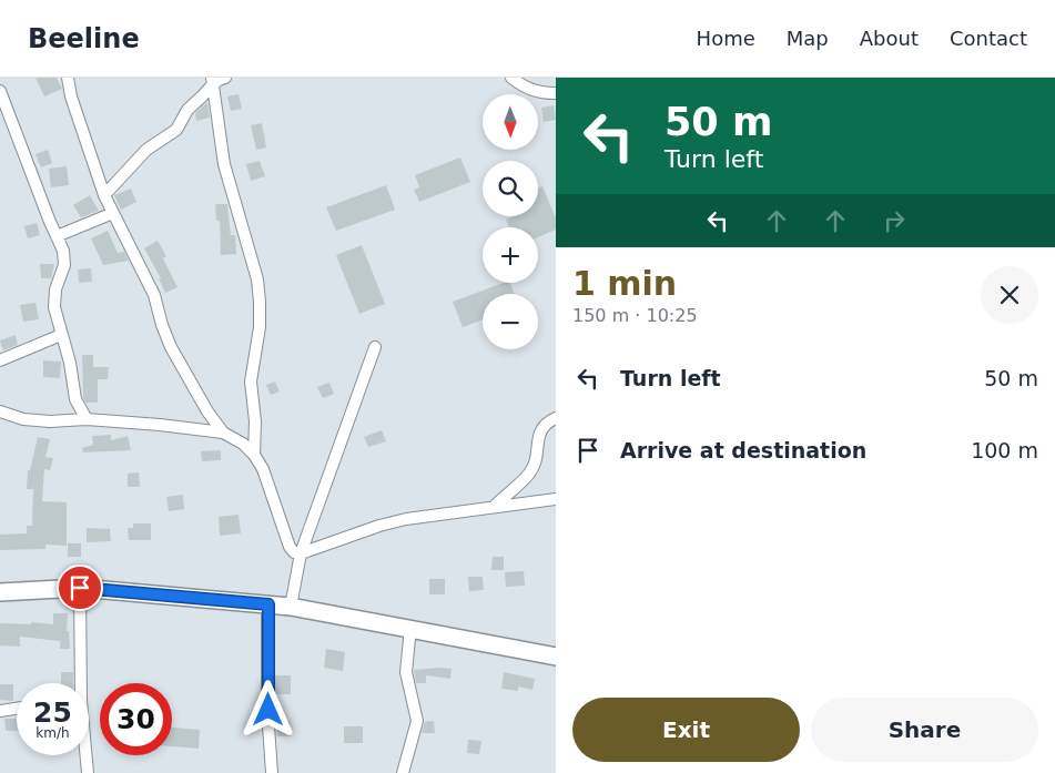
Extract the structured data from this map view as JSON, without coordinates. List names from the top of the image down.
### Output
{
  "north": "bottom",
  "page": {
    "header": "Beeline",
    "nav": [
      "Home",
      "Map",
      "About",
      "Contact"
    ],
    "turn": ["50 m", "Turn left"],
    "map_buttons": ["+", "−"],
    "heading": ["1 min", "150 m · 10:25"],
    "list": [
      {
        "name": "Turn left",
        "value": "50 m"
      },
      {
        "name": "Arrive at destination",
        "value": "100 m"
      }
    ],
    "speed": "25 km/h",
    "limit": "30",
    "buttons": ["Exit", "Share"]
  }
}
